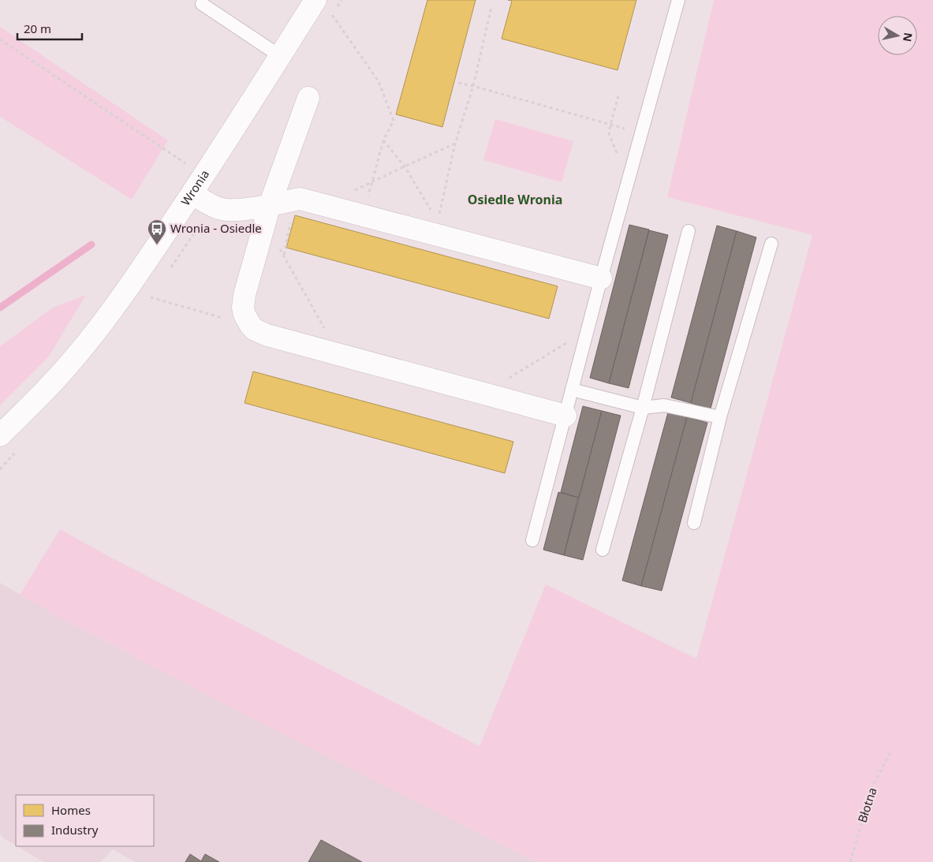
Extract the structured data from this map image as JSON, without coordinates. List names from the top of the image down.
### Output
{
  "streets": {
    "street": ["Wronia"],
    "path": ["Błotna"]
  },
  "districts": ["Osiedle Wronia"],
  "places": {
    "bus stop": ["Wronia - Osiedle"]
  },
  "legend": ["Homes", "Industry"],
  "scale_bar": "20 m",
  "north": "right"
}
